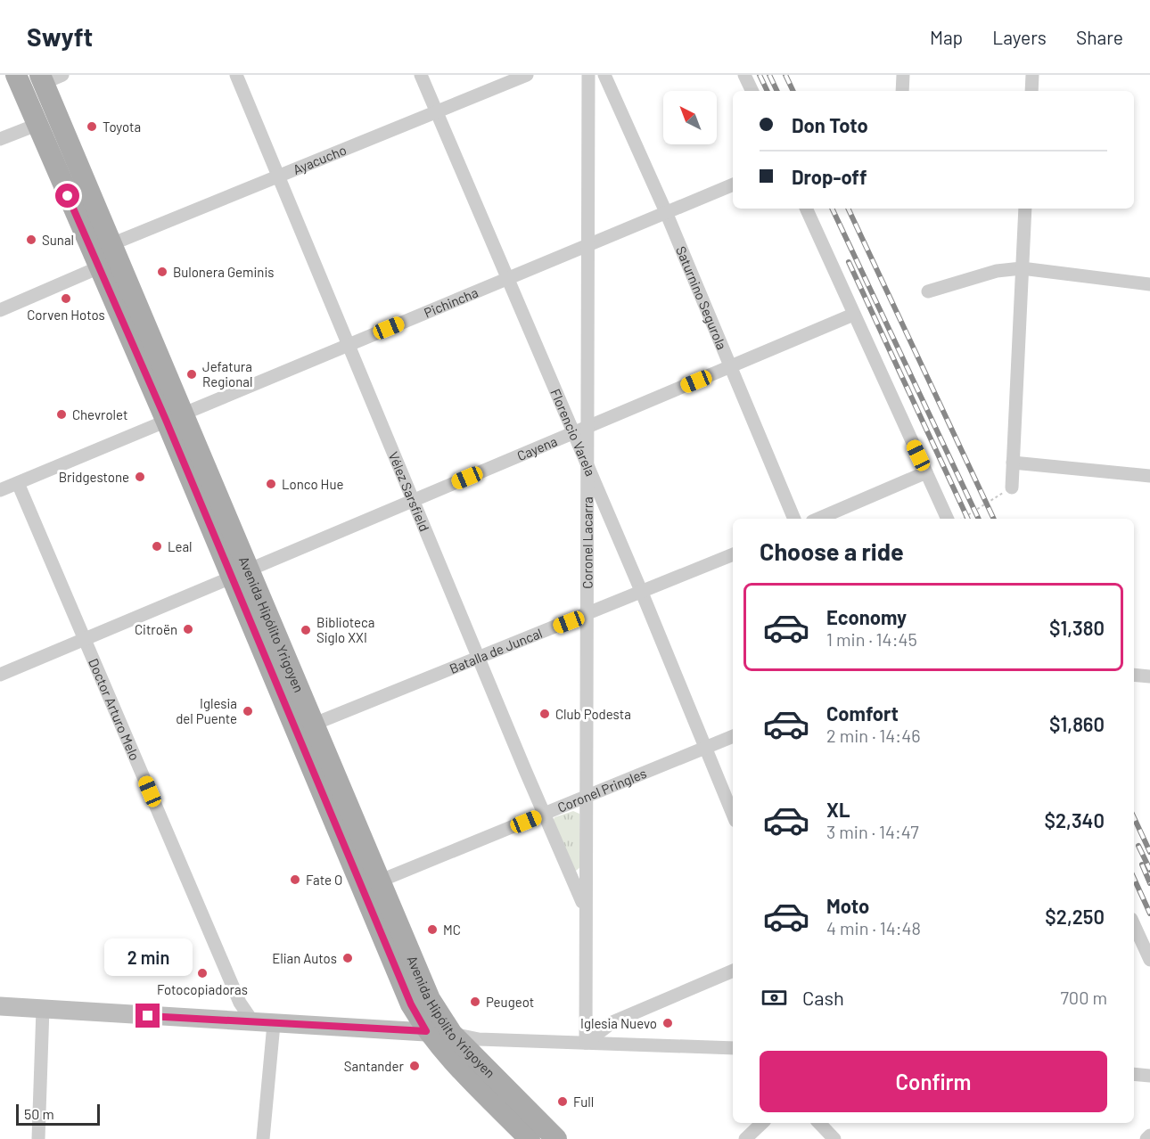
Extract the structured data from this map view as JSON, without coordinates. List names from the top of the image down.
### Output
{
  "streets": {
    "main road": ["Avenida Hipólito Yrigoyen"],
    "street": [
      "Ayacucho",
      "Saturnino Segurola",
      "Pichincha",
      "Florencio Varela",
      "Cayena",
      "Vélez Sarsfield",
      "Coronel Lacarra",
      "Batalla de Juncal",
      "Doctor Arturo Melo",
      "Coronel Pringles"
    ]
  },
  "crossings": [
    ["Ayacucho", "Florencio Varela"],
    ["Ayacucho", "Vélez Sarsfield"],
    ["Ayacucho", "Avenida Hipólito Yrigoyen"],
    ["Saturnino Segurola", "Pichincha"],
    ["Saturnino Segurola", "Cayena"],
    ["Pichincha", "Florencio Varela"],
    ["Pichincha", "Vélez Sarsfield"],
    ["Pichincha", "Coronel Lacarra"],
    ["Pichincha", "Avenida Hipólito Yrigoyen"],
    ["Pichincha", "Doctor Arturo Melo"],
    ["Florencio Varela", "Cayena"],
    ["Florencio Varela", "Coronel Lacarra"],
    ["Florencio Varela", "Batalla de Juncal"],
    ["Florencio Varela", "Coronel Pringles"],
    ["Cayena", "Vélez Sarsfield"],
    ["Cayena", "Coronel Lacarra"],
    ["Cayena", "Avenida Hipólito Yrigoyen"],
    ["Cayena", "Doctor Arturo Melo"],
    ["Vélez Sarsfield", "Coronel Lacarra"],
    ["Vélez Sarsfield", "Batalla de Juncal"],
    ["Vélez Sarsfield", "Coronel Pringles"],
    ["Coronel Lacarra", "Batalla de Juncal"],
    ["Coronel Lacarra", "Coronel Pringles"],
    ["Avenida Hipólito Yrigoyen", "Batalla de Juncal"],
    ["Avenida Hipólito Yrigoyen", "Coronel Pringles"]
  ],
  "places": [
    "Toyota",
    "Sunal",
    "Bulonera Geminis",
    "Corven Hotos",
    "Jefatura Regional",
    "Chevrolet",
    "Bridgestone",
    "Lonco Hue",
    "Leal",
    "Citroën",
    "Biblioteca Siglo XXI",
    "Iglesia del Puente",
    "Club Podesta",
    "Fate O",
    "MC",
    "Elian Autos",
    "Fotocopiadoras",
    "Peugeot",
    "Iglesia Nuevo",
    "Santander",
    "Full"
  ],
  "scale_bar": "50 m",
  "north": "top left",
  "page": {
    "header": "Swyft",
    "nav": ["Map", "Layers", "Share"],
    "banner": ["Don Toto", "Drop-off"],
    "heading": "Choose a ride",
    "list": [
      {
        "name": "Economy",
        "note": "1 min · 14:45",
        "value": "$1,380"
      },
      {
        "name": "Comfort",
        "note": "2 min · 14:46",
        "value": "$1,860"
      },
      {
        "name": "XL",
        "note": "3 min · 14:47",
        "value": "$2,340"
      },
      {
        "name": "Moto",
        "note": "4 min · 14:48",
        "value": "$2,250"
      }
    ],
    "bubble": "2 min",
    "pay": ["Cash", "700 m"],
    "buttons": "Confirm",
    "scale": "50 m"
  }
}
